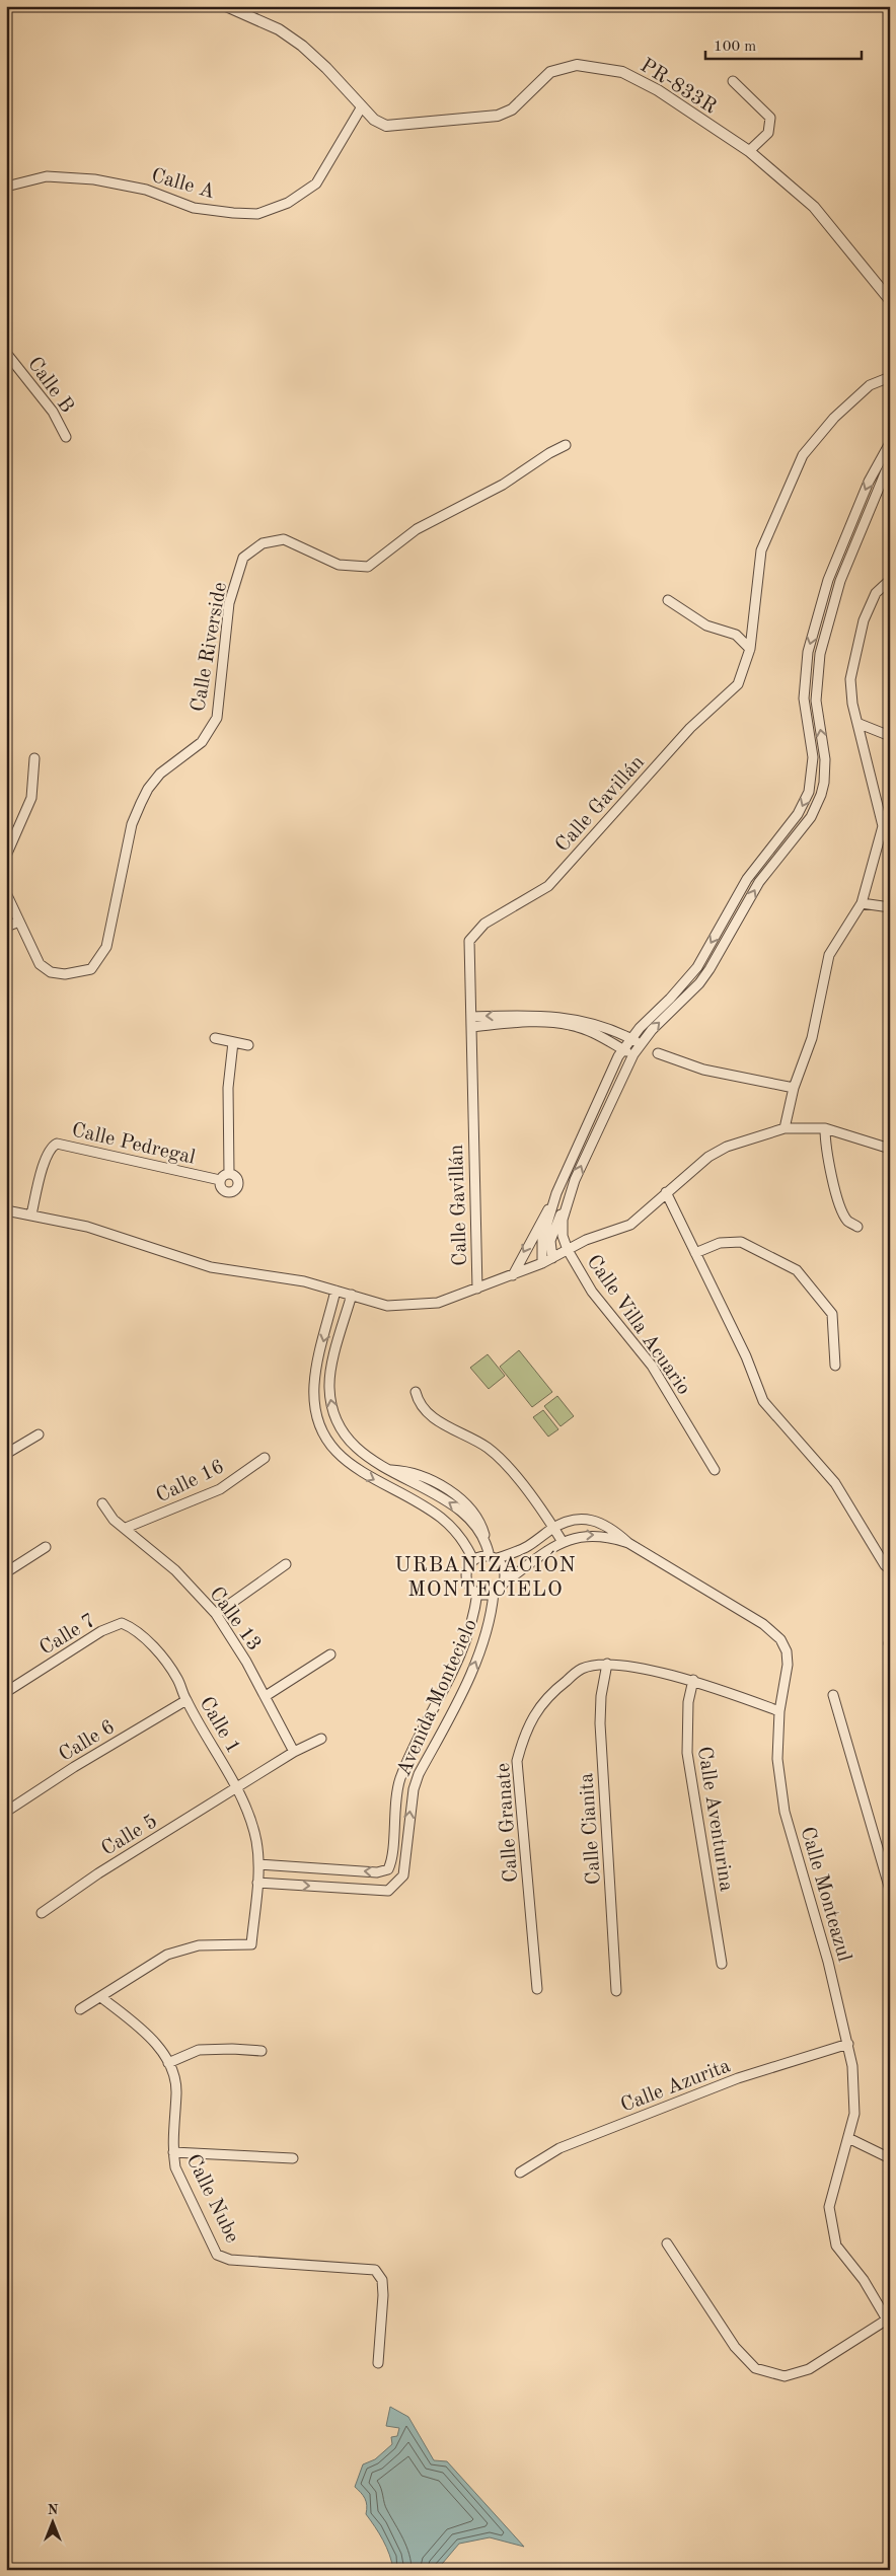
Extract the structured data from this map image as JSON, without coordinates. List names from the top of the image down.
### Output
{
  "streets": {
    "street": [
      "PR-833R",
      "Calle A",
      "Calle B",
      "Calle Riverside",
      "Calle Gavillán",
      "Calle Pedregal",
      "Calle Villa Acuario",
      "Calle 16",
      "Calle 13",
      "Calle 7",
      "Avenida Montecielo",
      "Calle 1",
      "Calle 6",
      "Calle Aventurina",
      "Calle Granate",
      "Calle Cianita",
      "Calle 5",
      "Calle Monteazul",
      "Calle Azurita",
      "Calle Nube"
    ]
  },
  "crossings": [
    ["PR-833R", "Calle A"],
    ["Calle 16", "Calle 13"],
    ["Calle 13", "Calle 5"],
    ["Calle 7", "Calle 1"],
    ["Avenida Montecielo", "Calle 1"],
    ["Avenida Montecielo", "Calle Monteazul"],
    ["Calle 1", "Calle 6"],
    ["Calle 1", "Calle 5"],
    ["Calle 1", "Calle Nube"],
    ["Calle Aventurina", "Calle Granate"],
    ["Calle Granate", "Calle Cianita"],
    ["Calle Granate", "Calle Monteazul"],
    ["Calle Monteazul", "Calle Azurita"]
  ],
  "districts": ["URBANIZACIÓN MONTECIELO"],
  "scale_bar": "100 m",
  "north": "top"
}
